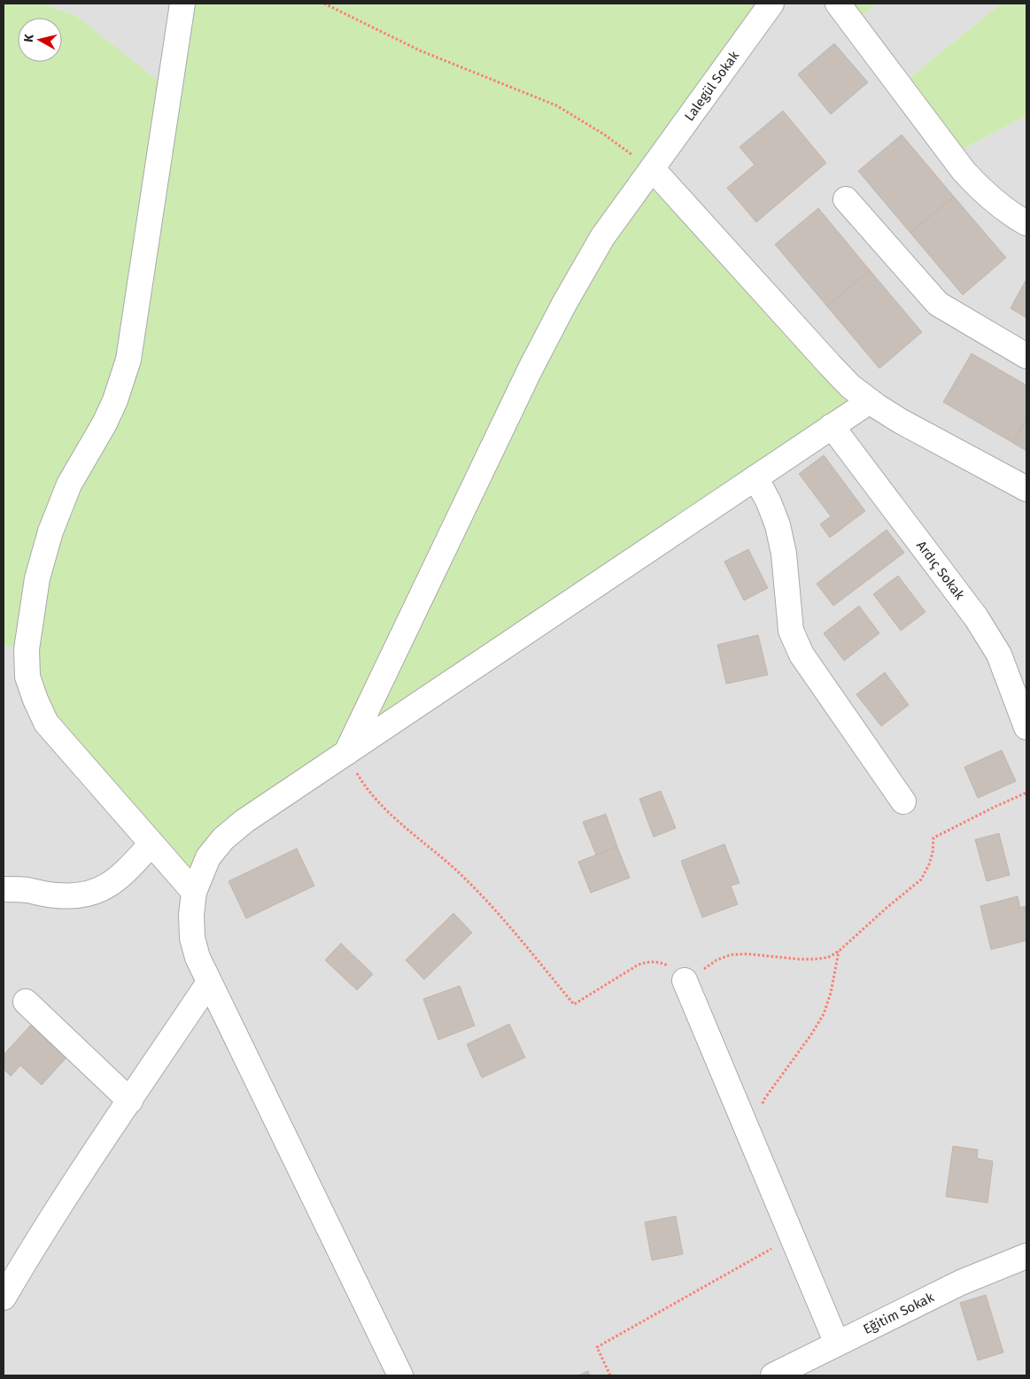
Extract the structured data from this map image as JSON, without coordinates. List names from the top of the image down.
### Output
{
  "streets": {
    "street": ["Lalegül Sokak", "Ardıç Sokak", "Eğitim Sokak"]
  },
  "north": "left"
}
